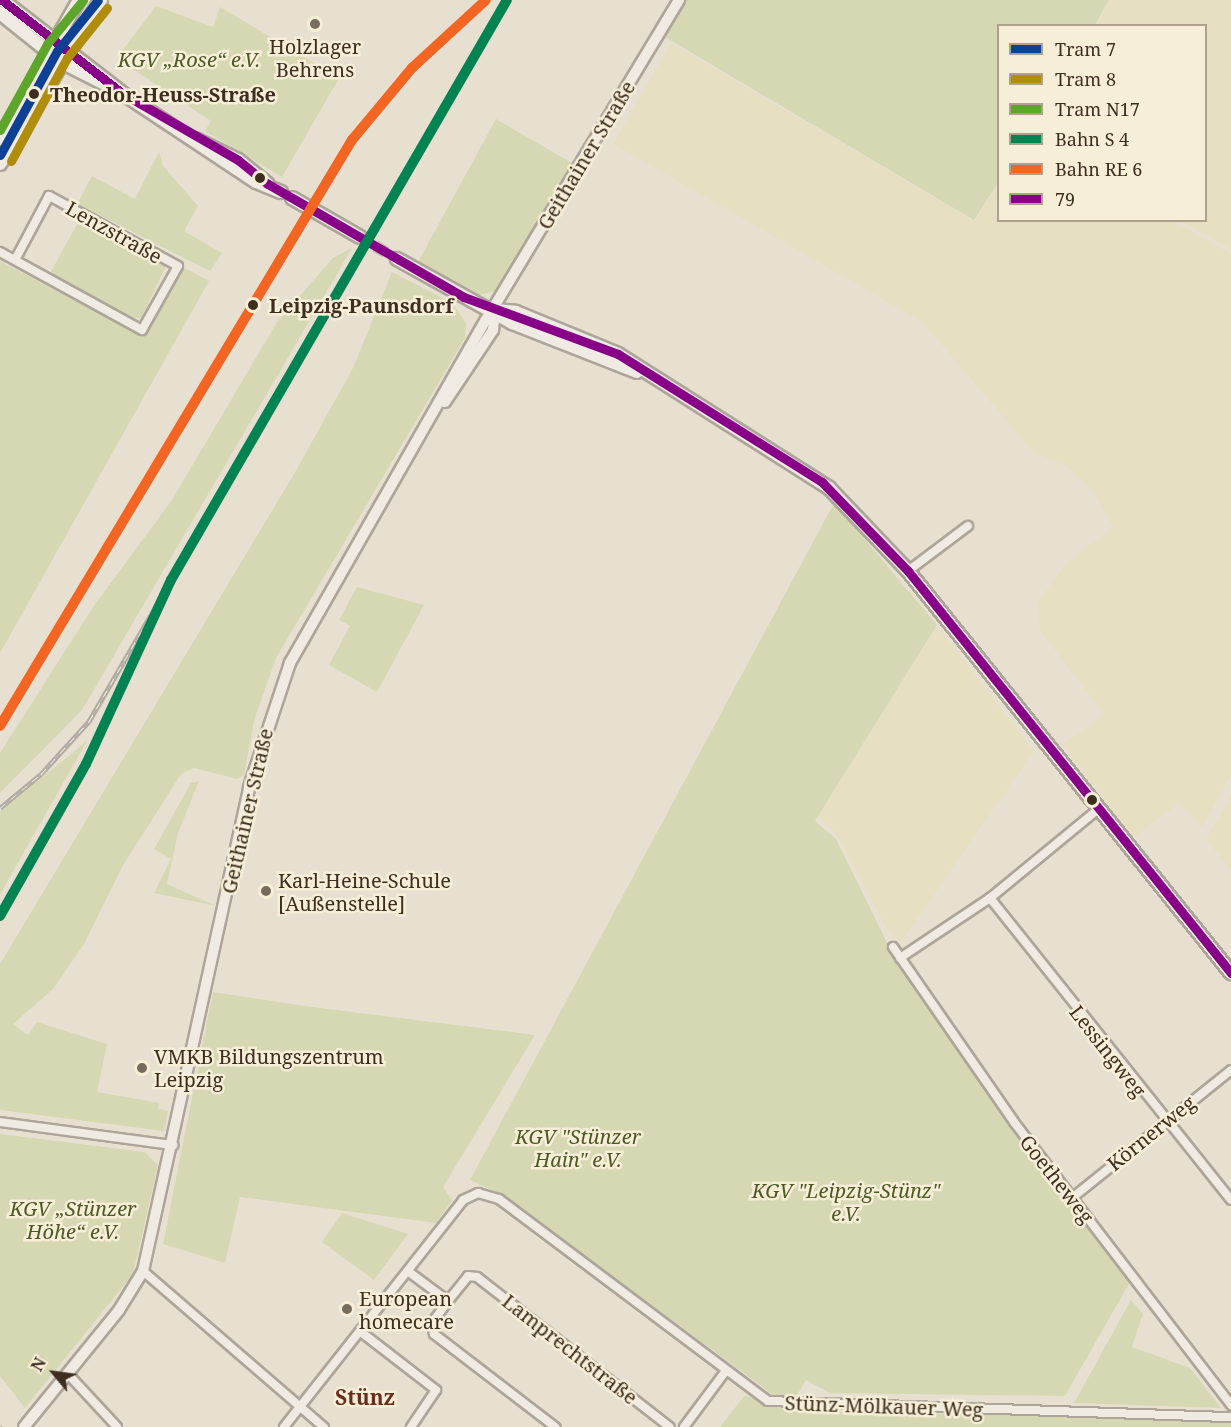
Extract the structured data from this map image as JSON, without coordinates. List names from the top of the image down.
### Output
{
  "streets": {
    "street": [
      "Geithainer Straße",
      "Lenzstraße",
      "Lessingweg",
      "Körnerweg",
      "Goetheweg",
      "Lamprechtstraße",
      "Stünz-Mölkauer Weg"
    ]
  },
  "crossings": [
    ["Lessingweg", "Körnerweg"],
    ["Körnerweg", "Goetheweg"]
  ],
  "districts": ["Stünz"],
  "parks": [
    "KGV „Rose“ e.V.",
    "KGV \"Stünzer Hain\" e.V.",
    "KGV \"Leipzig-Stünz\" e.V.",
    "KGV „Stünzer Höhe“ e.V."
  ],
  "places": [
    "Holzlager Behrens",
    "Theodor-Heuss-Straße",
    "Leipzig-Paunsdorf",
    "Karl-Heine-Schule [Außenstelle]",
    "VMKB Bildungszentrum Leipzig",
    "European homecare"
  ],
  "lines": [
    "tram line 7",
    "tram line N17",
    "transit line 79",
    "tram line 8"
  ],
  "legend": [
    "Tram 7",
    "Tram 8",
    "Tram N17",
    "Bahn S 4",
    "Bahn RE 6",
    "79"
  ],
  "north": "top left"
}
